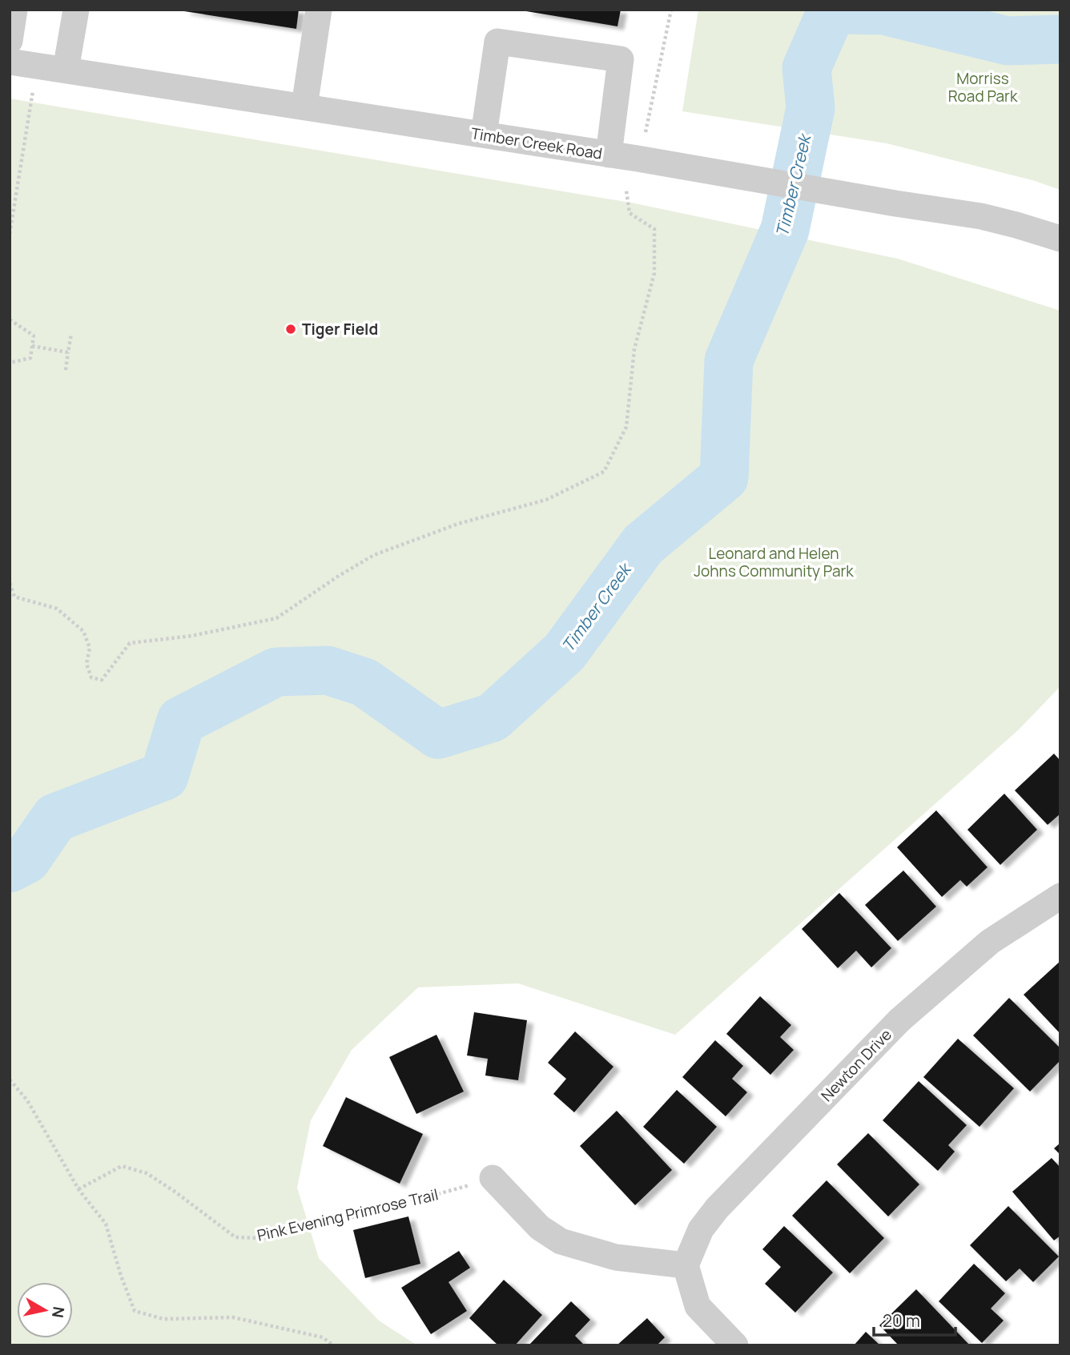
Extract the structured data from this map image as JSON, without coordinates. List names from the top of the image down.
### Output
{
  "streets": {
    "street": ["Timber Creek Road", "Newton Drive"],
    "path": ["Pink Evening Primrose Trail"]
  },
  "water": ["Timber Creek"],
  "parks": ["Morriss Road Park", "Leonard and Helen Johns Community Park"],
  "places": ["Tiger Field"],
  "scale_bar": "20 m",
  "north": "right"
}
